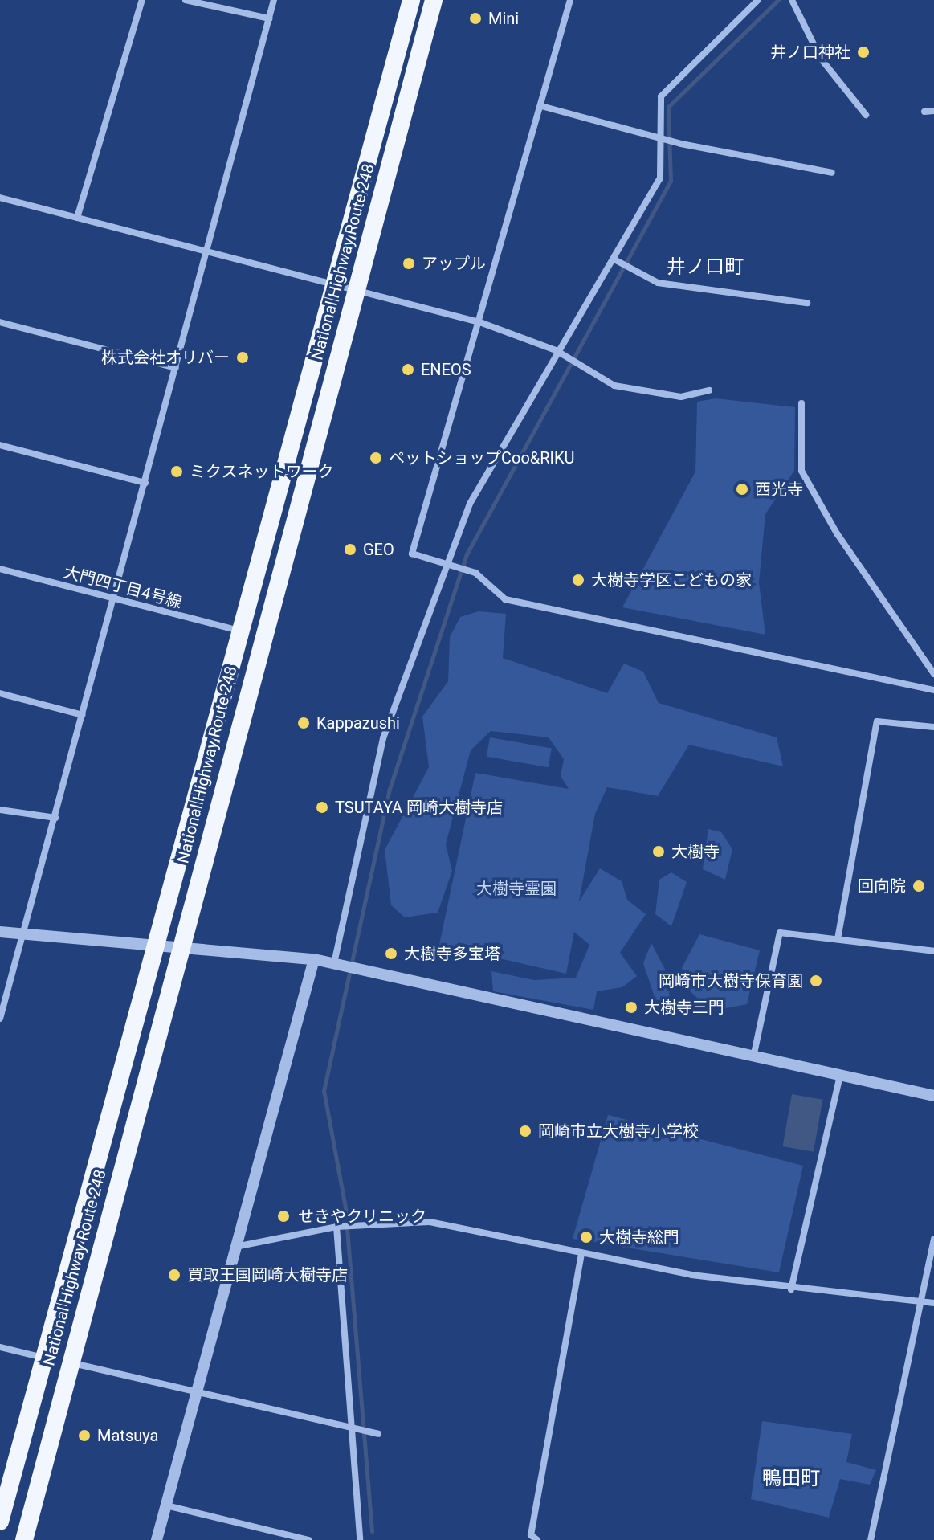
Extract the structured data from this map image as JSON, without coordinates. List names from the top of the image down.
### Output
{
  "streets": {
    "highway": ["National Highway Route 248"],
    "street": ["大門四丁目4号線"]
  },
  "crossings": [
    ["National Highway Route 248", "大門四丁目4号線"]
  ],
  "districts": ["井ノ口町", "鴨田町"],
  "parks": ["大樹寺霊園"],
  "places": [
    "Mini",
    "井ノ口神社",
    "アップル",
    "株式会社オリバー",
    "ENEOS",
    "ペットショップCoo&RIKU",
    "ミクスネットワーク",
    "西光寺",
    "GEO",
    "大樹寺学区こどもの家",
    "Kappazushi",
    "TSUTAYA 岡崎大樹寺店",
    "大樹寺",
    "回向院",
    "大樹寺多宝塔",
    "岡崎市大樹寺保育園",
    "大樹寺三門",
    "岡崎市立大樹寺小学校",
    "せきやクリニック",
    "大樹寺総門",
    "買取王国岡崎大樹寺店",
    "Matsuya"
  ]
}
